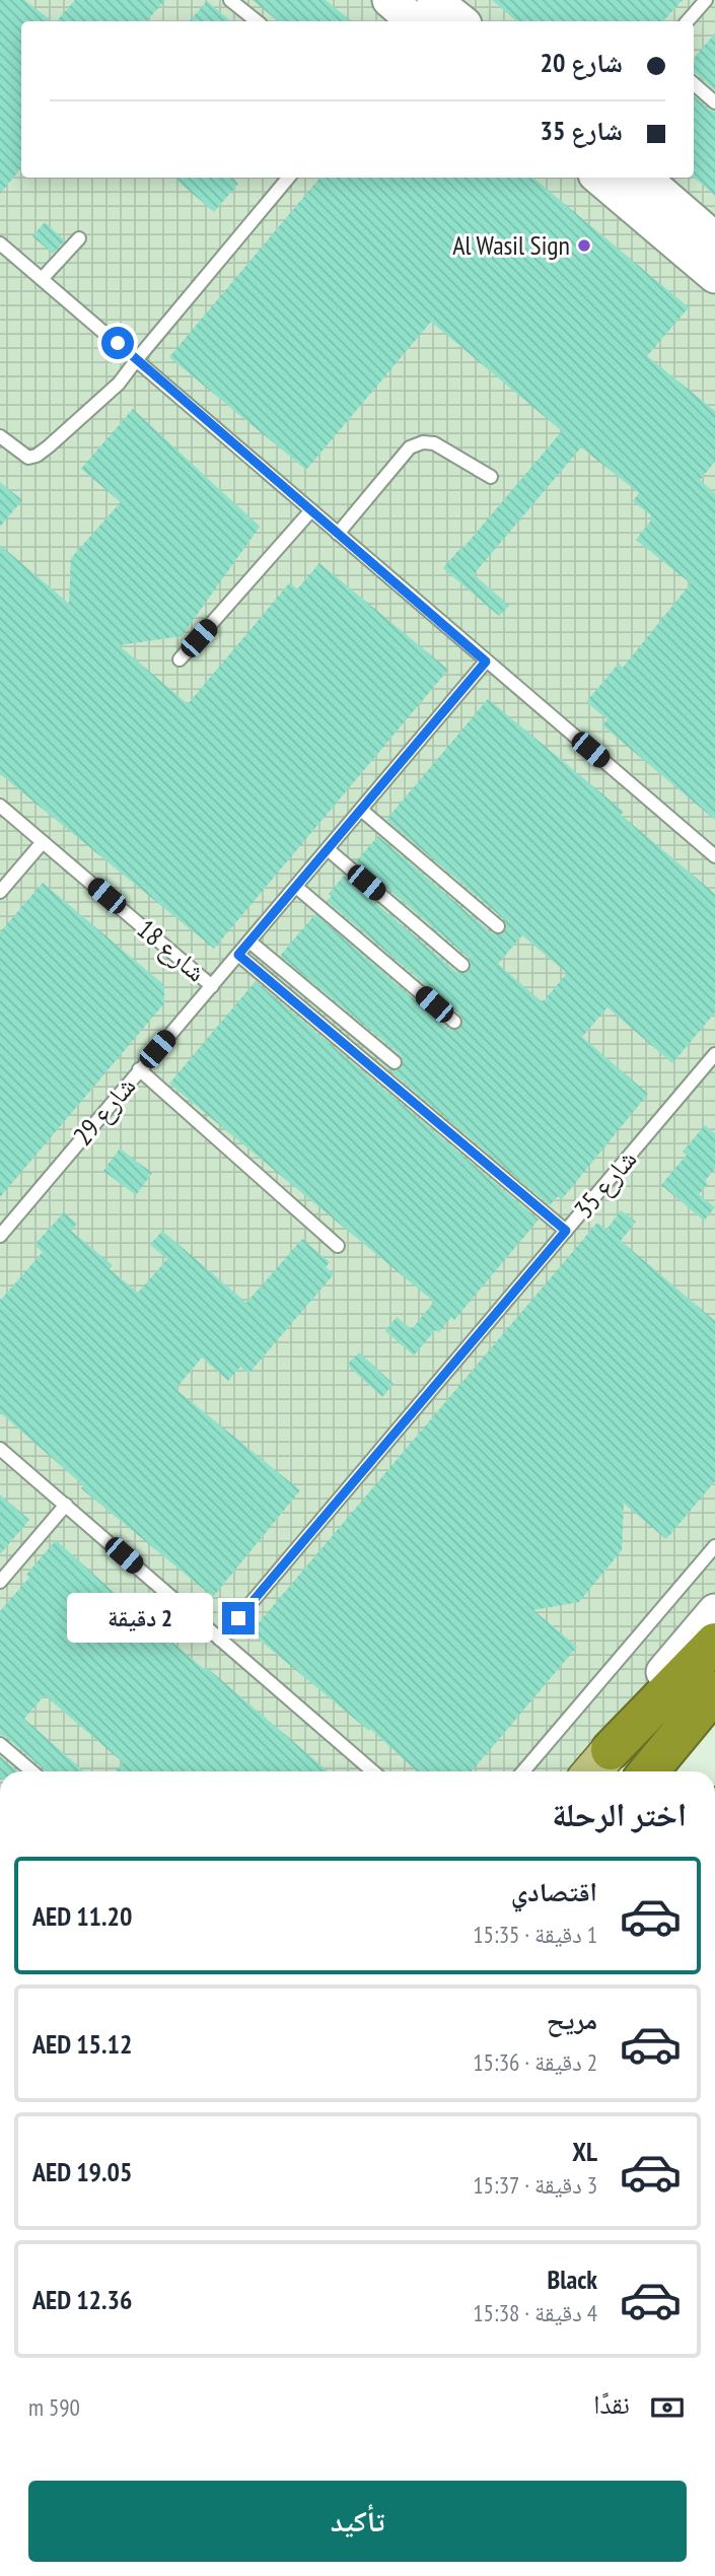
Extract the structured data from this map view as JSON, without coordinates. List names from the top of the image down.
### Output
{
  "streets": {
    "lane": ["شارع 18", "شارع 29", "شارع 35"]
  },
  "crossings": [
    ["شارع 18", "شارع 29"]
  ],
  "places": ["Al Wasil Sign"],
  "page": {
    "banner": ["شارع 20", "شارع 35"],
    "bubble": "2 دقيقة",
    "heading": "اختر الرحلة",
    "list": [
      {
        "name": "اقتصادي",
        "note": "1 دقيقة · 15:35",
        "value": "AED 11.20"
      },
      {
        "name": "مريح",
        "note": "2 دقيقة · 15:36",
        "value": "AED 15.12"
      },
      {
        "name": "XL",
        "note": "3 دقيقة · 15:37",
        "value": "AED 19.05"
      },
      {
        "name": "Black",
        "note": "4 دقيقة · 15:38",
        "value": "AED 12.36"
      }
    ],
    "pay": ["نقدًا", "590 m"],
    "buttons": "تأكيد"
  }
}
